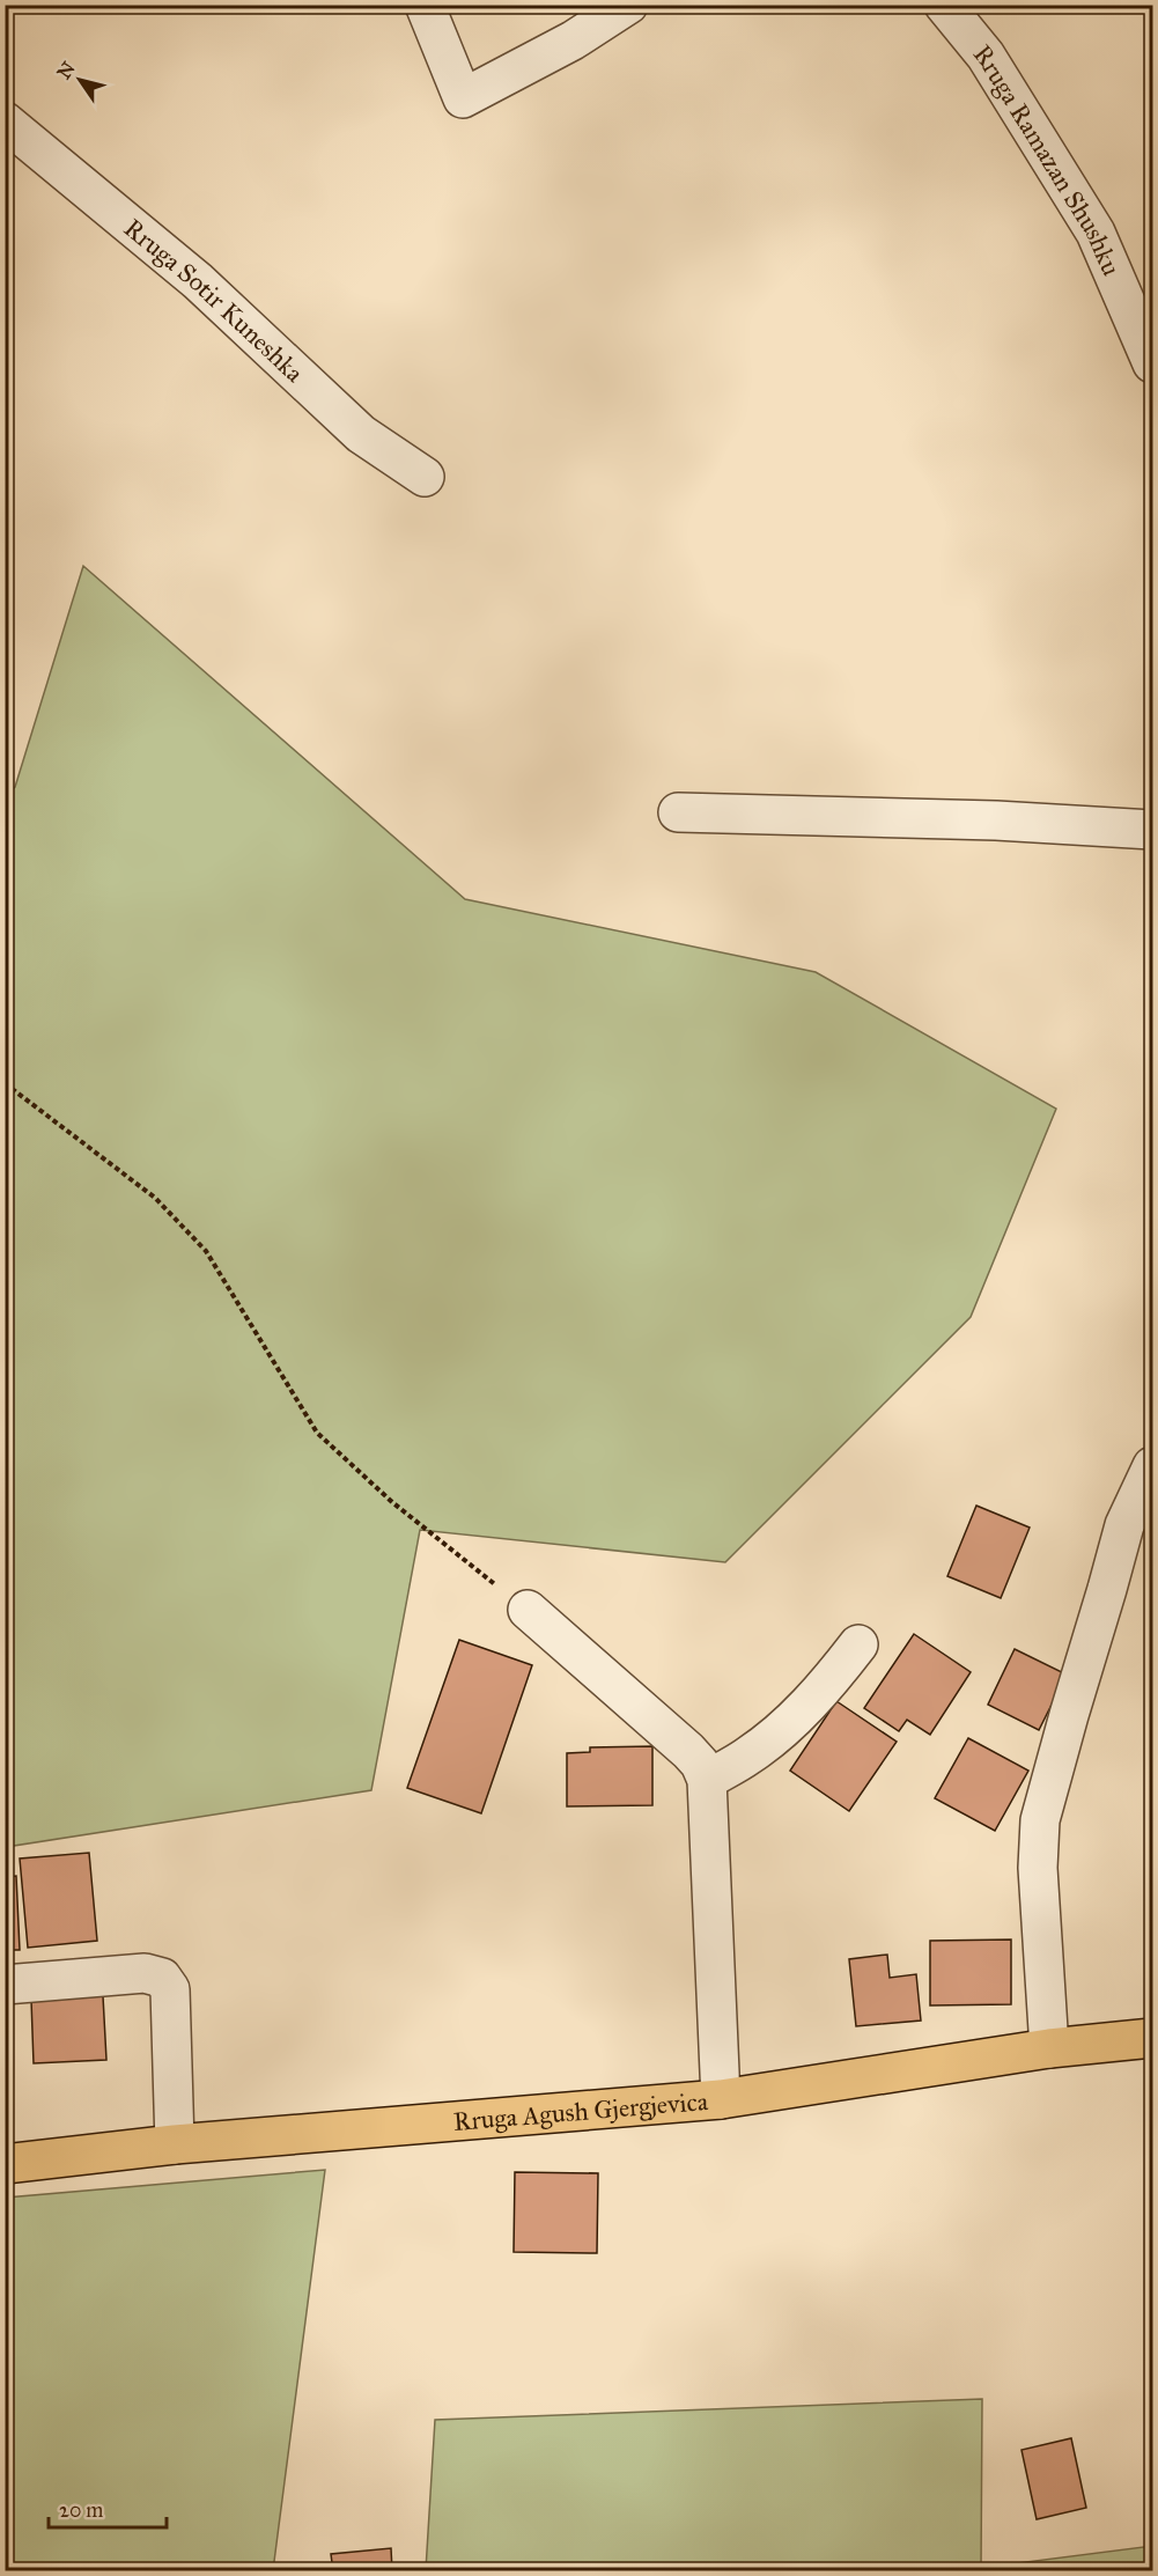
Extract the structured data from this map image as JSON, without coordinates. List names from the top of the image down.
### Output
{
  "streets": {
    "main road": ["Rruga Agush Gjergjevica"],
    "street": ["Rruga Ramazan Shushku", "Rruga Sotir Kuneshka"]
  },
  "scale_bar": "20 m",
  "north": "top left"
}
